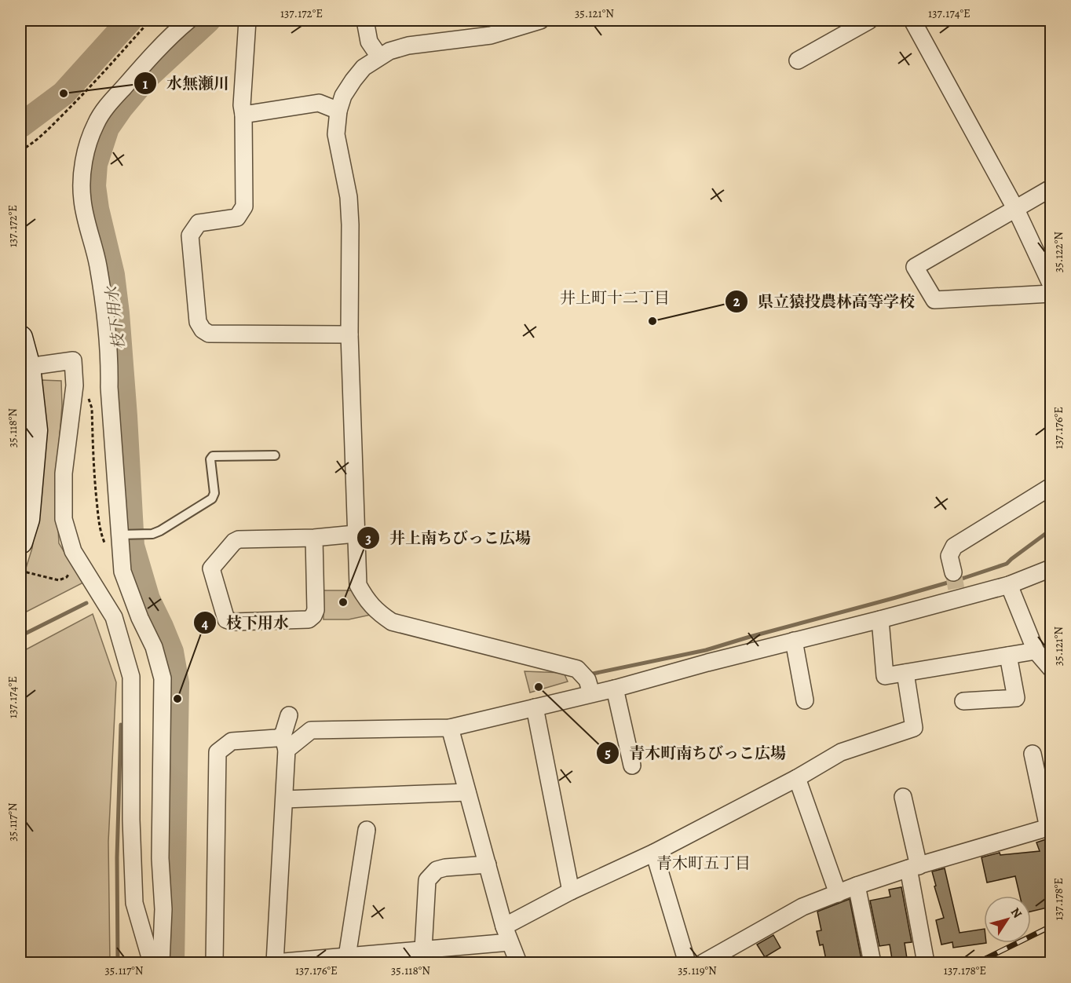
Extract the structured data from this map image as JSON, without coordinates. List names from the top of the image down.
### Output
{
  "districts": ["井上町十二丁目", "青木町五丁目"],
  "water": ["枝下用水"],
  "places": [
    "水無瀬川",
    "県立猿投農林高等学校",
    "井上南ちびっこ広場",
    "青木町南ちびっこ広場",
    "枝下用水"
  ],
  "north": "top right",
  "coordinates": [
    "137.172°E",
    "35.121°N",
    "137.174°E",
    "35.122°N",
    "35.118°N",
    "137.176°E",
    "35.117°N",
    "137.178°E",
    "35.119°N"
  ]
}
